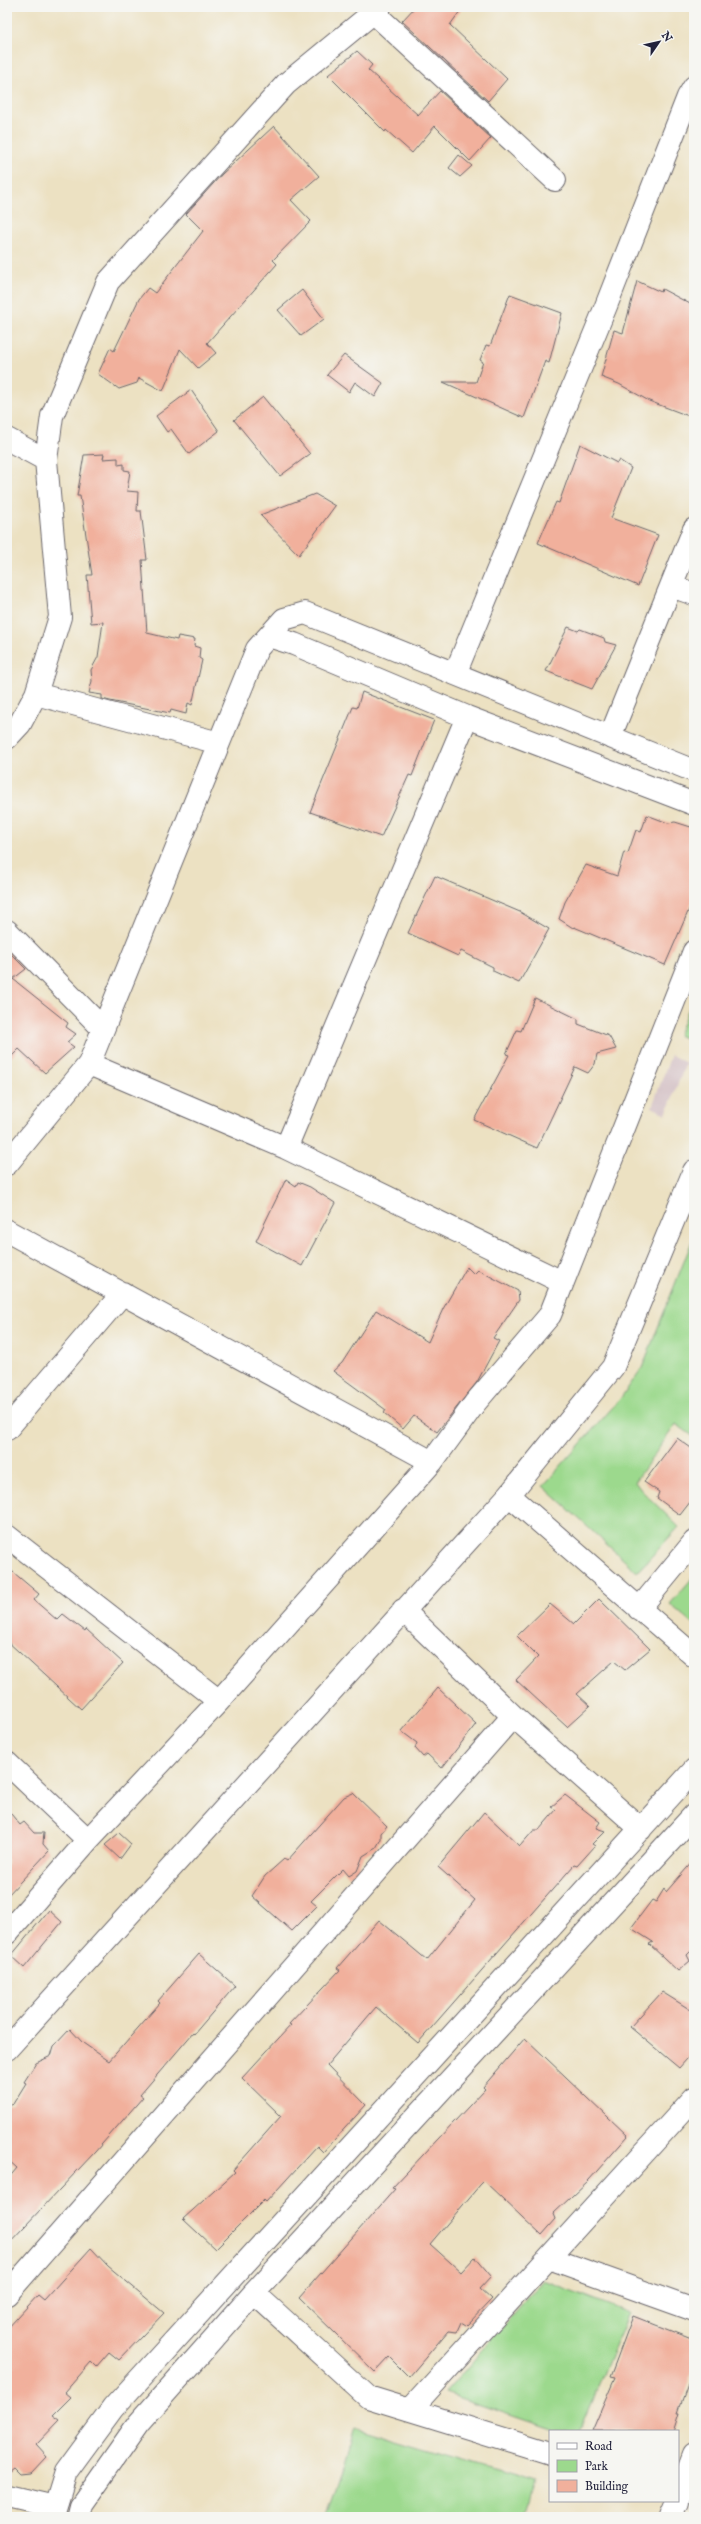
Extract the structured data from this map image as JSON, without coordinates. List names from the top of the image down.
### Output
{
  "legend": ["Road", "Park", "Building"],
  "north": "top right"
}
